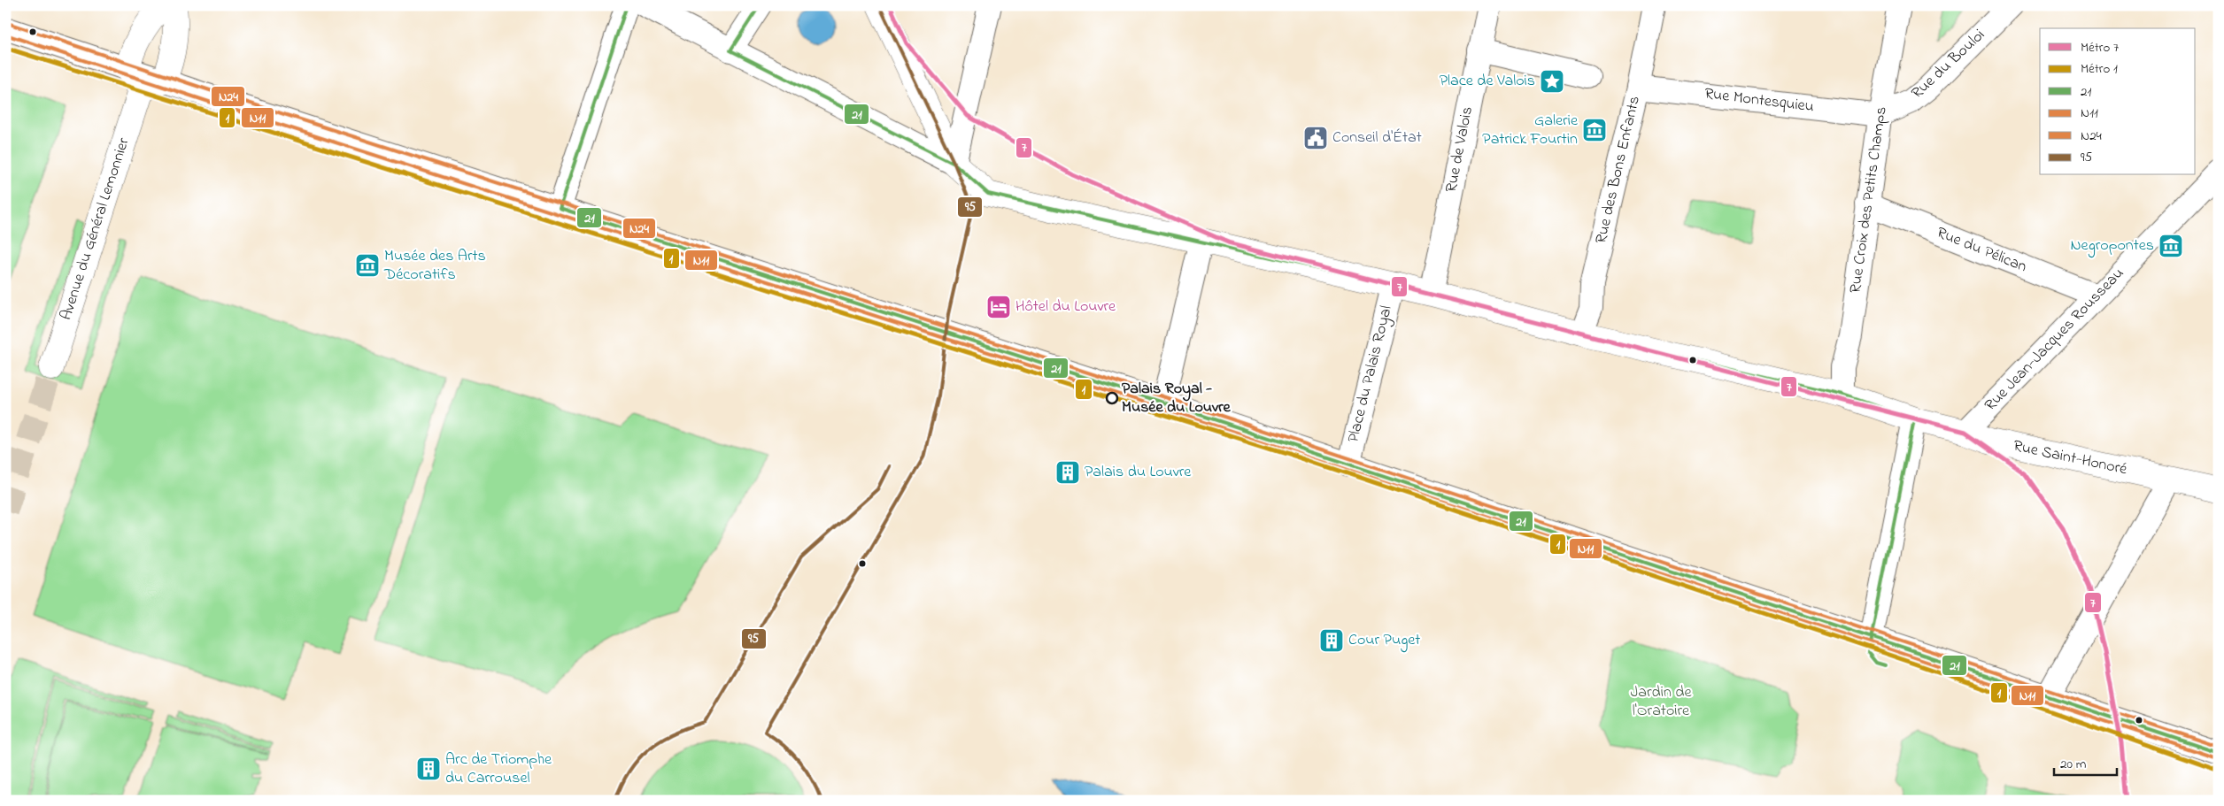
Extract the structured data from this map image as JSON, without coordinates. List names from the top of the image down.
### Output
{
  "streets": {
    "street": [
      "Rue du Bouloi",
      "Rue Montesquieu",
      "Rue de Valois",
      "Rue des Bons Enfants",
      "Rue Croix des Petits Champs",
      "Avenue du Général Lemonnier",
      "Rue du Pélican",
      "Rue Jean-Jacques Rousseau",
      "Place du Palais Royal",
      "Rue Saint-Honoré"
    ]
  },
  "crossings": [
    ["Rue du Bouloi", "Rue Montesquieu"],
    ["Rue du Bouloi", "Rue Croix des Petits Champs"],
    ["Rue Montesquieu", "Rue des Bons Enfants"],
    ["Rue Montesquieu", "Rue Croix des Petits Champs"],
    ["Rue de Valois", "Rue Saint-Honoré"],
    ["Rue des Bons Enfants", "Rue Saint-Honoré"],
    ["Rue Croix des Petits Champs", "Rue du Pélican"],
    ["Rue Croix des Petits Champs", "Rue Saint-Honoré"],
    ["Rue du Pélican", "Rue Jean-Jacques Rousseau"],
    ["Rue Jean-Jacques Rousseau", "Rue Saint-Honoré"],
    ["Place du Palais Royal", "Rue Saint-Honoré"]
  ],
  "parks": ["Jardin de l'Oratoire"],
  "places": {
    "place": ["Place de Valois"],
    "museum": ["Galerie Patrick Fourtin", "Negropontes", "Musée des Arts Décoratifs"],
    "public building": ["Conseil d'État"],
    "hotel": ["Hôtel du Louvre"],
    "other": ["Palais Royal - Musée du Louvre"],
    "building": ["Palais du Louvre", "Cour Puget", "Arc de Triomphe du Carrousel"]
  },
  "lines": [
    "metro line 7",
    "transit line 21",
    "transit line 95",
    "transit line N24",
    "transit line N11",
    "metro line 1"
  ],
  "legend": [
    "Métro 7",
    "Métro 1",
    "21",
    "N11",
    "N24",
    "95"
  ],
  "scale_bar": "20 m"
}
